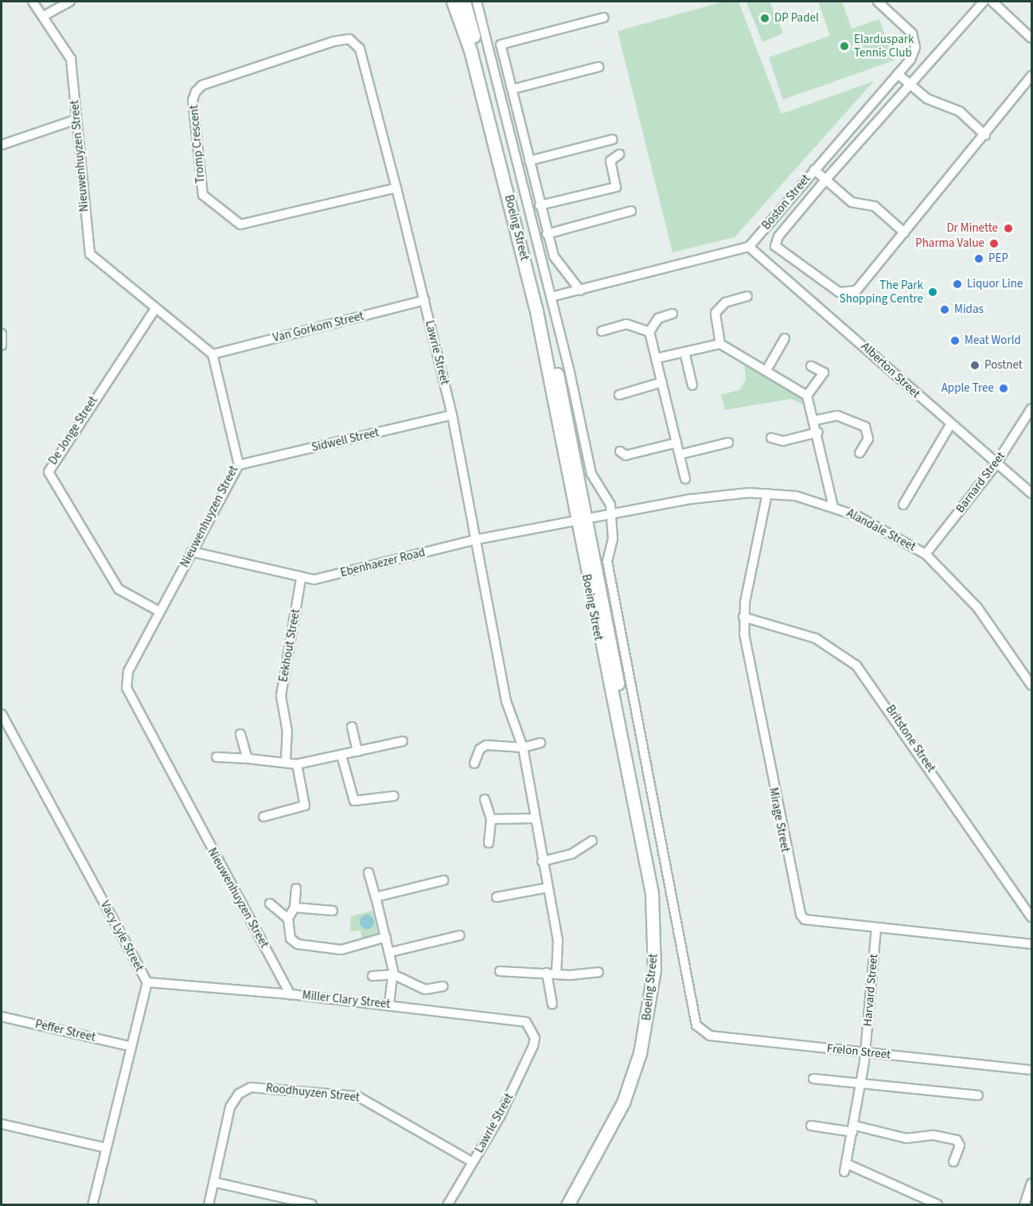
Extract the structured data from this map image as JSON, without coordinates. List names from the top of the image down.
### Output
{
  "streets": {
    "main road": ["Boeing Street"],
    "street": [
      "Tromp Crescent",
      "Nieuwenhuyzen Street",
      "Boston Street",
      "Van Gorkom Street",
      "Lawrie Street",
      "Alberton Street",
      "De Jonge Street",
      "Sidwell Street",
      "Barnard Street",
      "Alandale Street",
      "Ebenhaezer Road",
      "Eekhout Street",
      "Britstone Street",
      "Mirage Street",
      "Vacy Lyle Street",
      "Harvard Street",
      "Miller Clary Street",
      "Peffer Street",
      "Frelon Street",
      "Roodhuyzen Street"
    ]
  },
  "crossings": [
    ["Tromp Crescent", "Lawrie Street"],
    ["Nieuwenhuyzen Street", "Van Gorkom Street"],
    ["Nieuwenhuyzen Street", "De Jonge Street"],
    ["Nieuwenhuyzen Street", "Sidwell Street"],
    ["Nieuwenhuyzen Street", "Ebenhaezer Road"],
    ["Nieuwenhuyzen Street", "Miller Clary Street"],
    ["Boston Street", "Alberton Street"],
    ["Boeing Street", "Alandale Street"],
    ["Boeing Street", "Ebenhaezer Road"],
    ["Boeing Street", "Frelon Street"],
    ["Van Gorkom Street", "Lawrie Street"],
    ["Lawrie Street", "Sidwell Street"],
    ["Lawrie Street", "Ebenhaezer Road"],
    ["Lawrie Street", "Miller Clary Street"],
    ["Lawrie Street", "Roodhuyzen Street"],
    ["Alberton Street", "Barnard Street"],
    ["Barnard Street", "Alandale Street"],
    ["Alandale Street", "Ebenhaezer Road"],
    ["Alandale Street", "Mirage Street"],
    ["Ebenhaezer Road", "Eekhout Street"],
    ["Britstone Street", "Mirage Street"],
    ["Mirage Street", "Harvard Street"],
    ["Vacy Lyle Street", "Miller Clary Street"],
    ["Vacy Lyle Street", "Peffer Street"],
    ["Harvard Street", "Frelon Street"]
  ],
  "places": [
    "DP Padel",
    "Elarduspark Tennis Club",
    "Dr Minette",
    "Pharma Value",
    "PEP",
    "Liquor Line",
    "The Park Shopping Centre",
    "Midas",
    "Meat World",
    "Postnet",
    "Apple Tree"
  ]
}
